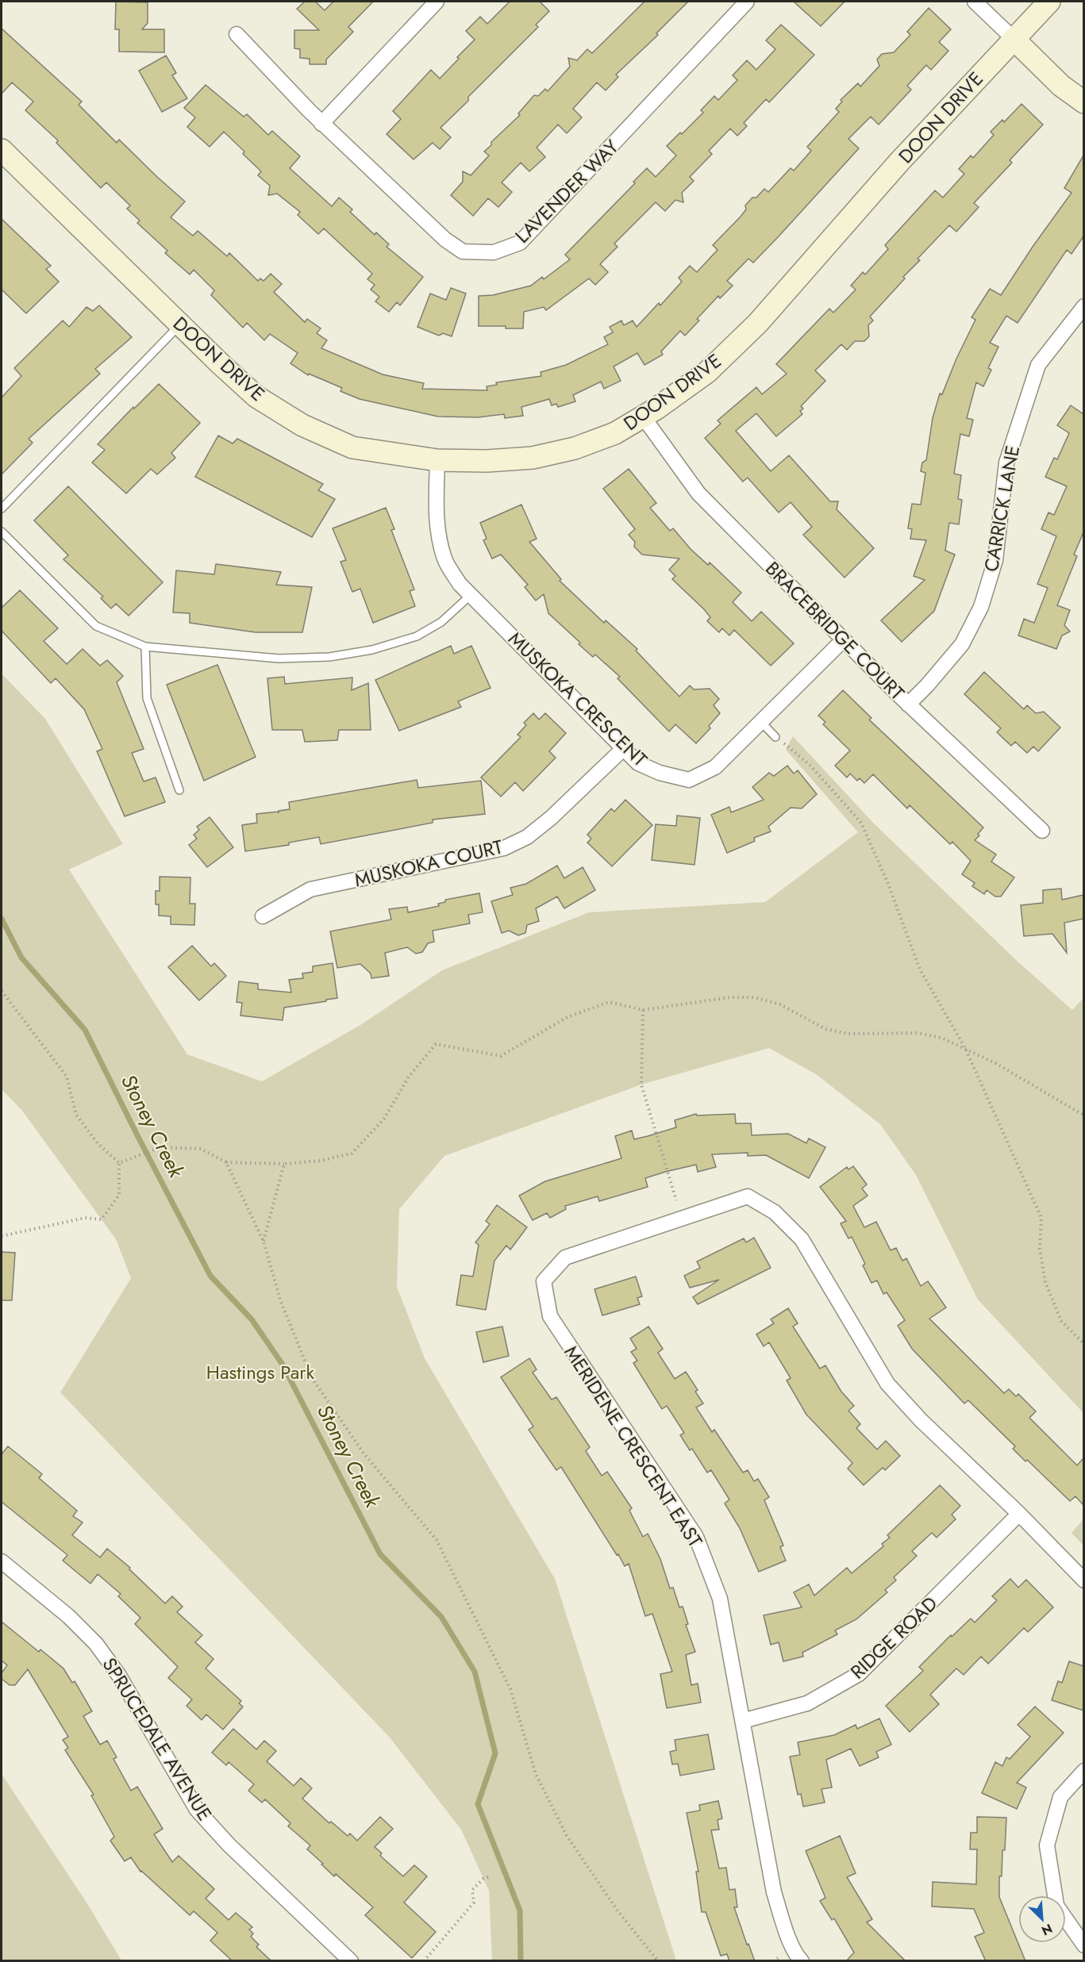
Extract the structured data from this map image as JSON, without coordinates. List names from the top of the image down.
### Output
{
  "streets": {
    "street": [
      "DOON DRIVE",
      "LAVENDER WAY",
      "CARRICK LANE",
      "BRACEBRIDGE COURT",
      "MUSKOKA CRESCENT",
      "MUSKOKA COURT",
      "MERIDENE CRESCENT EAST",
      "RIDGE ROAD",
      "SPRUCEDALE AVENUE"
    ]
  },
  "crossings": [
    ["DOON DRIVE", "BRACEBRIDGE COURT"],
    ["DOON DRIVE", "MUSKOKA CRESCENT"],
    ["CARRICK LANE", "BRACEBRIDGE COURT"],
    ["BRACEBRIDGE COURT", "MUSKOKA CRESCENT"],
    ["MUSKOKA CRESCENT", "MUSKOKA COURT"],
    ["MERIDENE CRESCENT EAST", "RIDGE ROAD"]
  ],
  "water": ["Stoney Creek"],
  "parks": ["Hastings Park"],
  "north": "bottom right"
}
